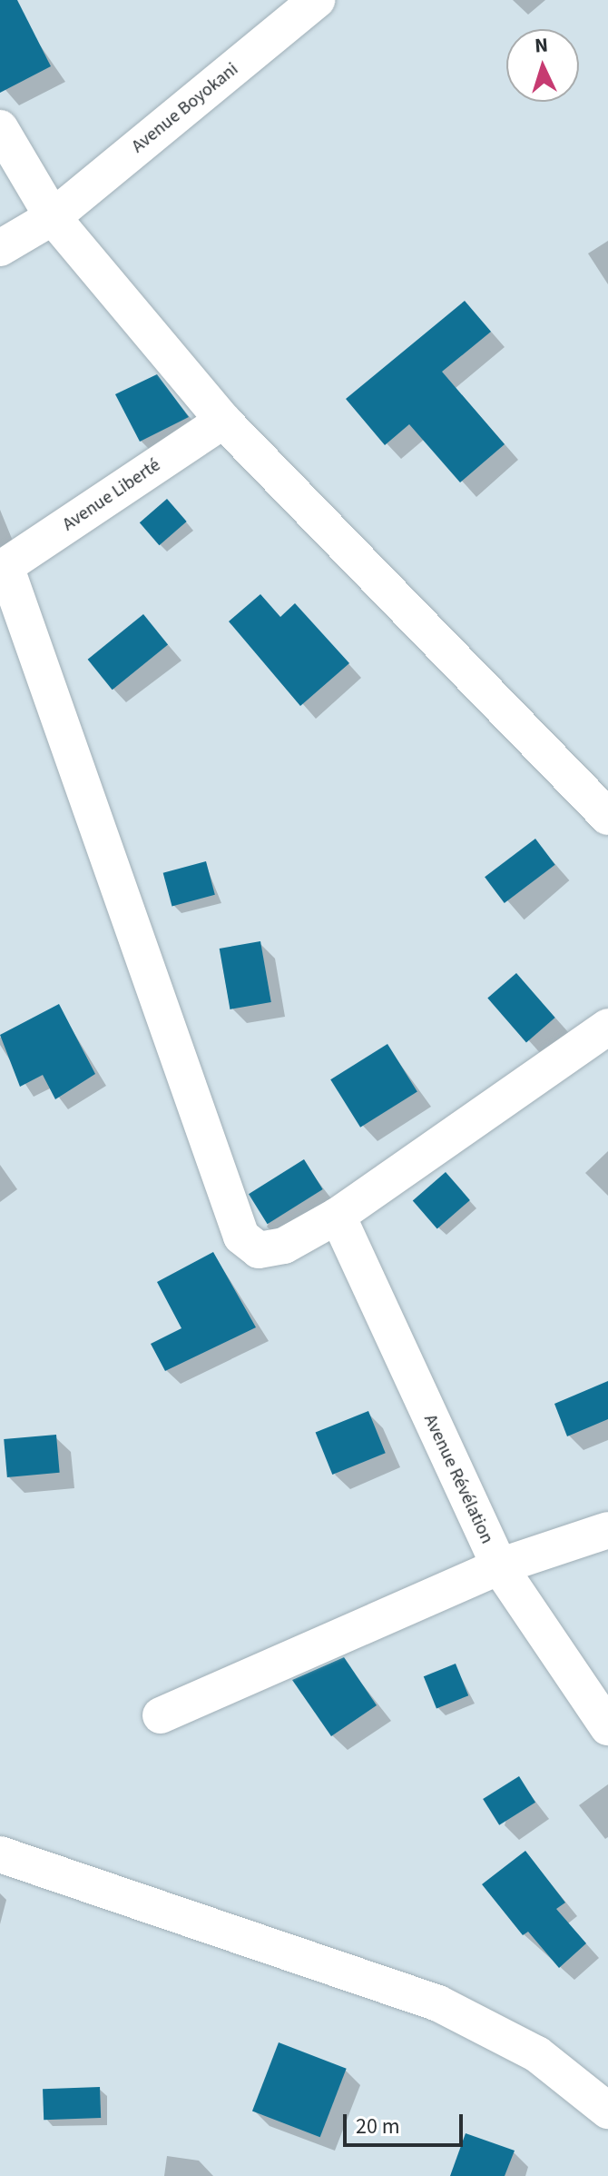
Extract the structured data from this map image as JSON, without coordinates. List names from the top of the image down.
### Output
{
  "streets": {
    "street": ["Avenue Boyokani", "Avenue Liberté", "Avenue Révélation"]
  },
  "scale_bar": "20 m",
  "north": "top"
}
